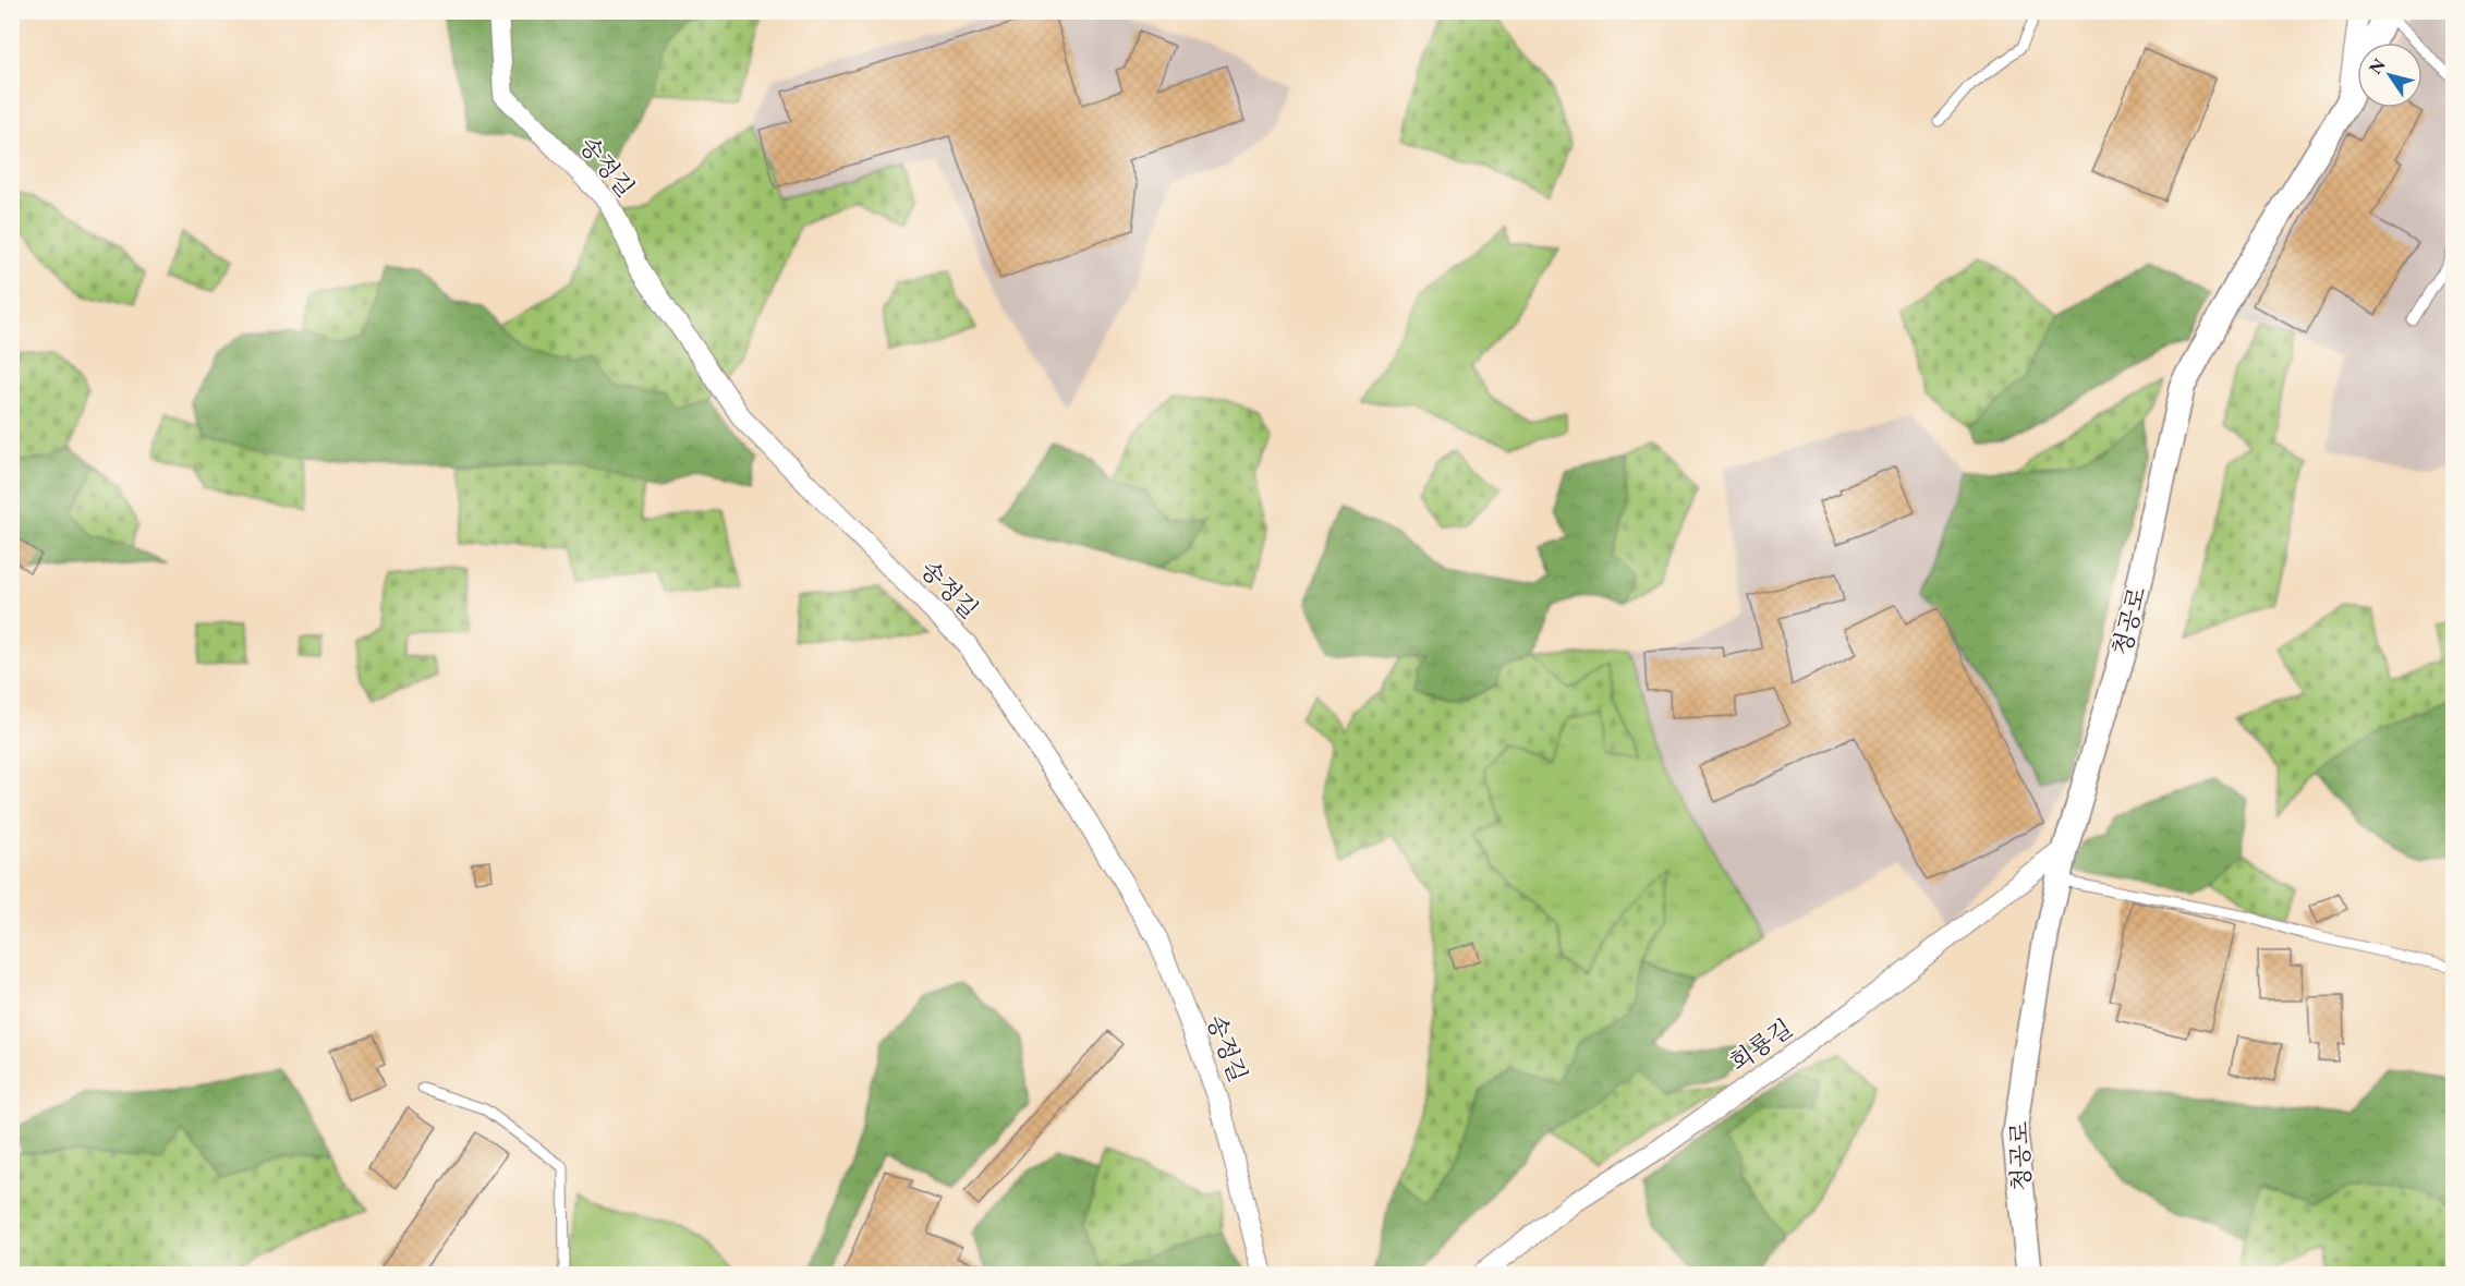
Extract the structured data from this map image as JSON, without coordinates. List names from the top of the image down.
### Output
{
  "streets": {
    "street": ["송정길", "청공로", "회룡길"]
  },
  "crossings": [
    ["청공로", "회룡길"]
  ],
  "north": "top left"
}
